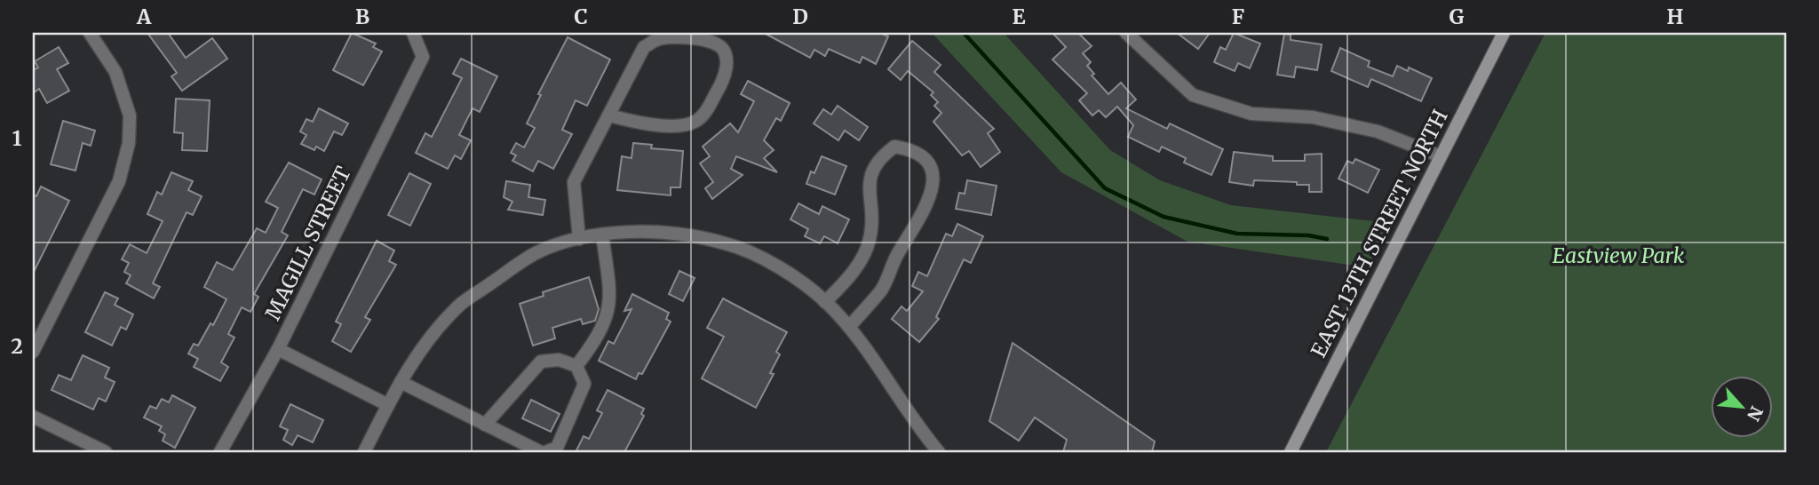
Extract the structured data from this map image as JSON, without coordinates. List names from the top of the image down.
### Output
{
  "streets": {
    "main road": ["EAST 13TH STREET NORTH"],
    "street": ["MAGILL STREET"]
  },
  "parks": ["Eastview Park"],
  "north": "bottom right",
  "grid": {
    "columns": [
      "A",
      "B",
      "C",
      "D",
      "E",
      "F",
      "G",
      "H"
    ],
    "rows": ["1", "2"]
  }
}
